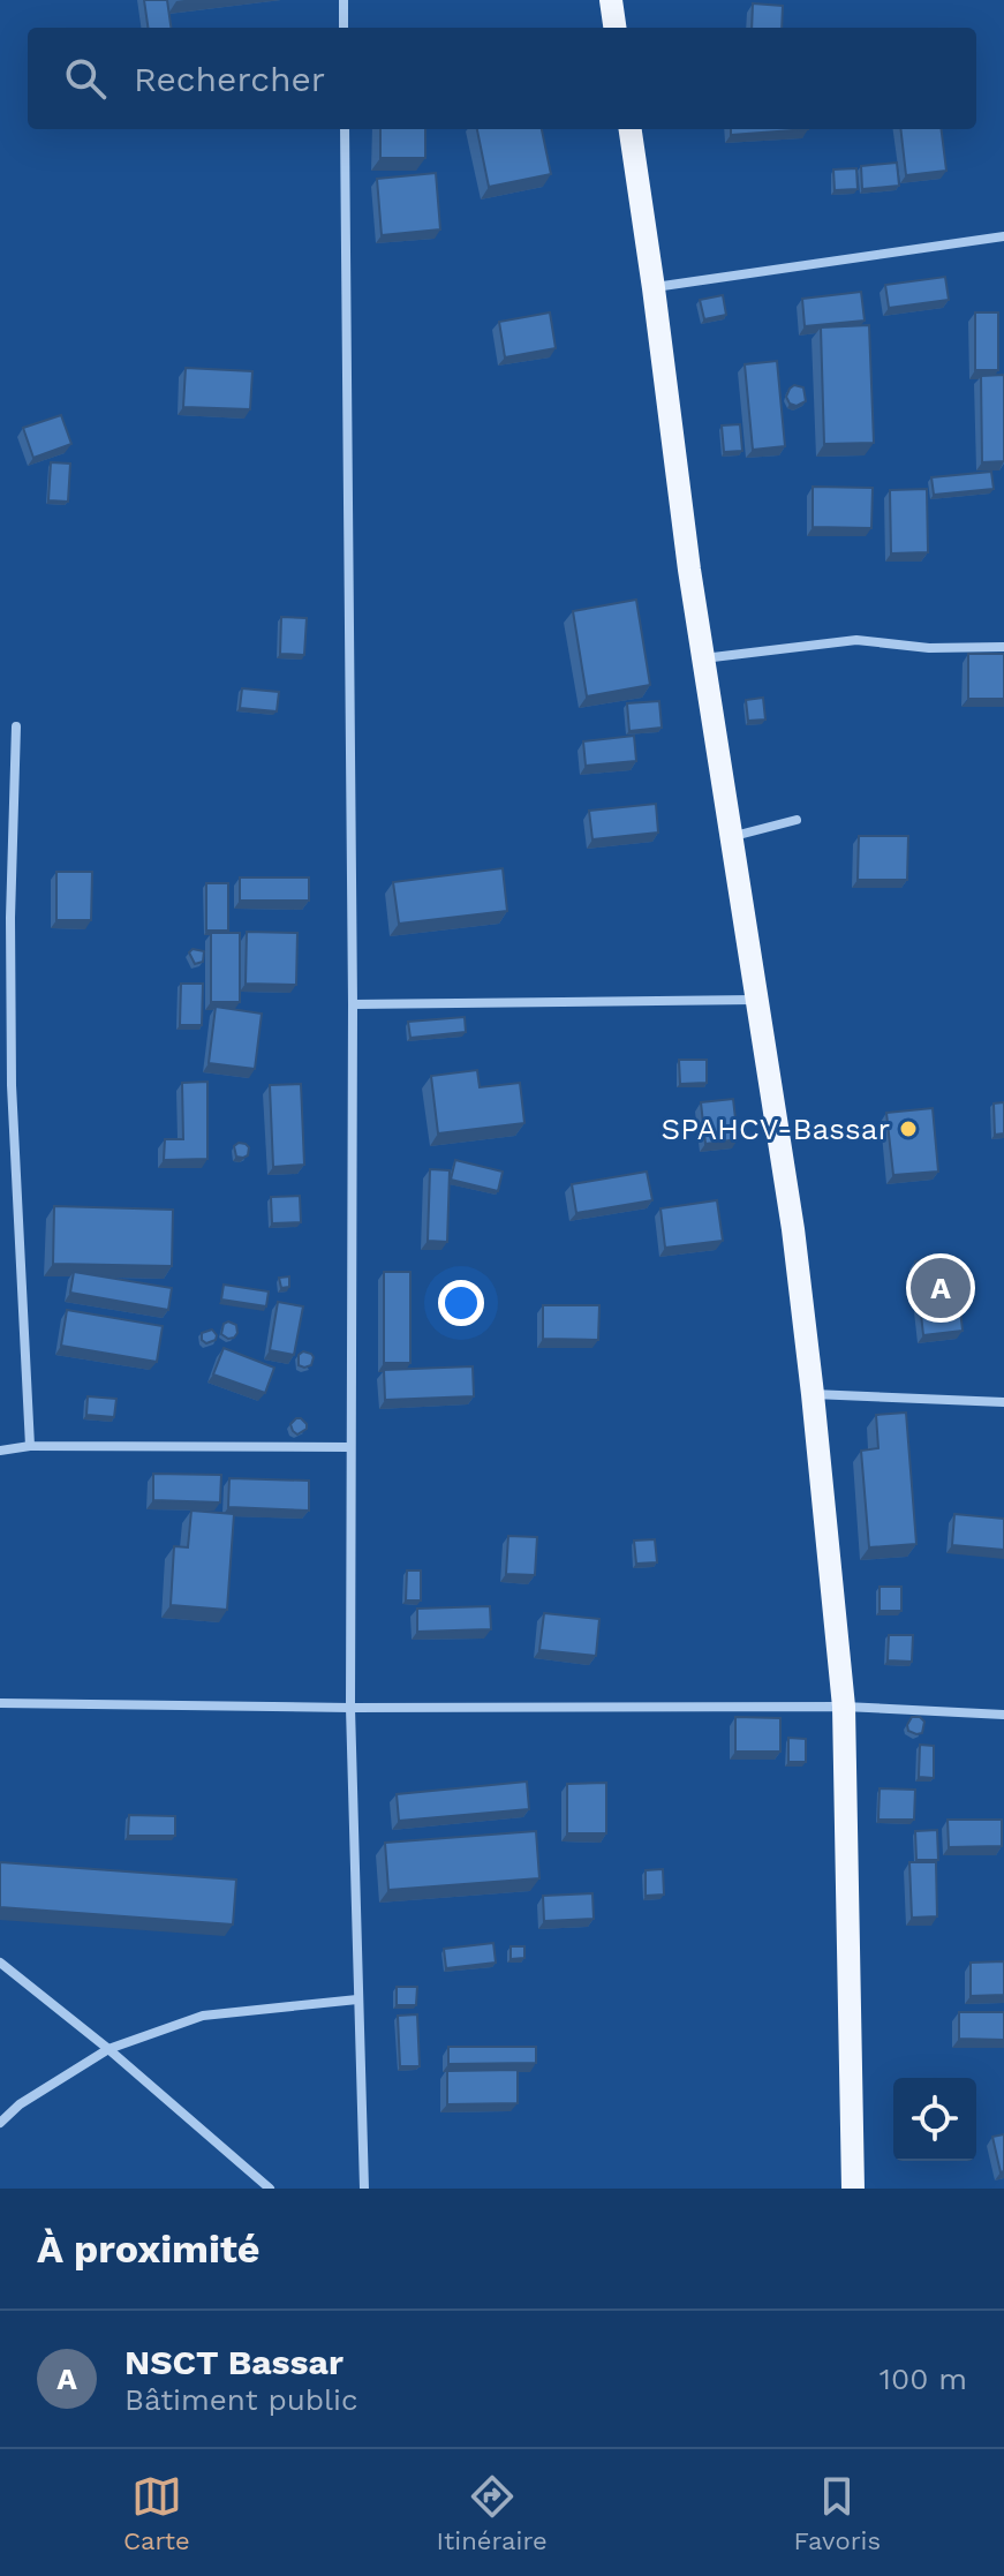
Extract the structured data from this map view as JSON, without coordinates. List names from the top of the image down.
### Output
{
  "places": ["SPAHCV-Bassar"],
  "page": {
    "search": "Rechercher",
    "pins": "A",
    "heading": "À proximité",
    "list": [
      {
        "mark": "A",
        "name": "NSCT Bassar",
        "note": "Bâtiment public",
        "value": "100 m"
      }
    ],
    "nav": ["Carte", "Itinéraire", "Favoris"]
  }
}
